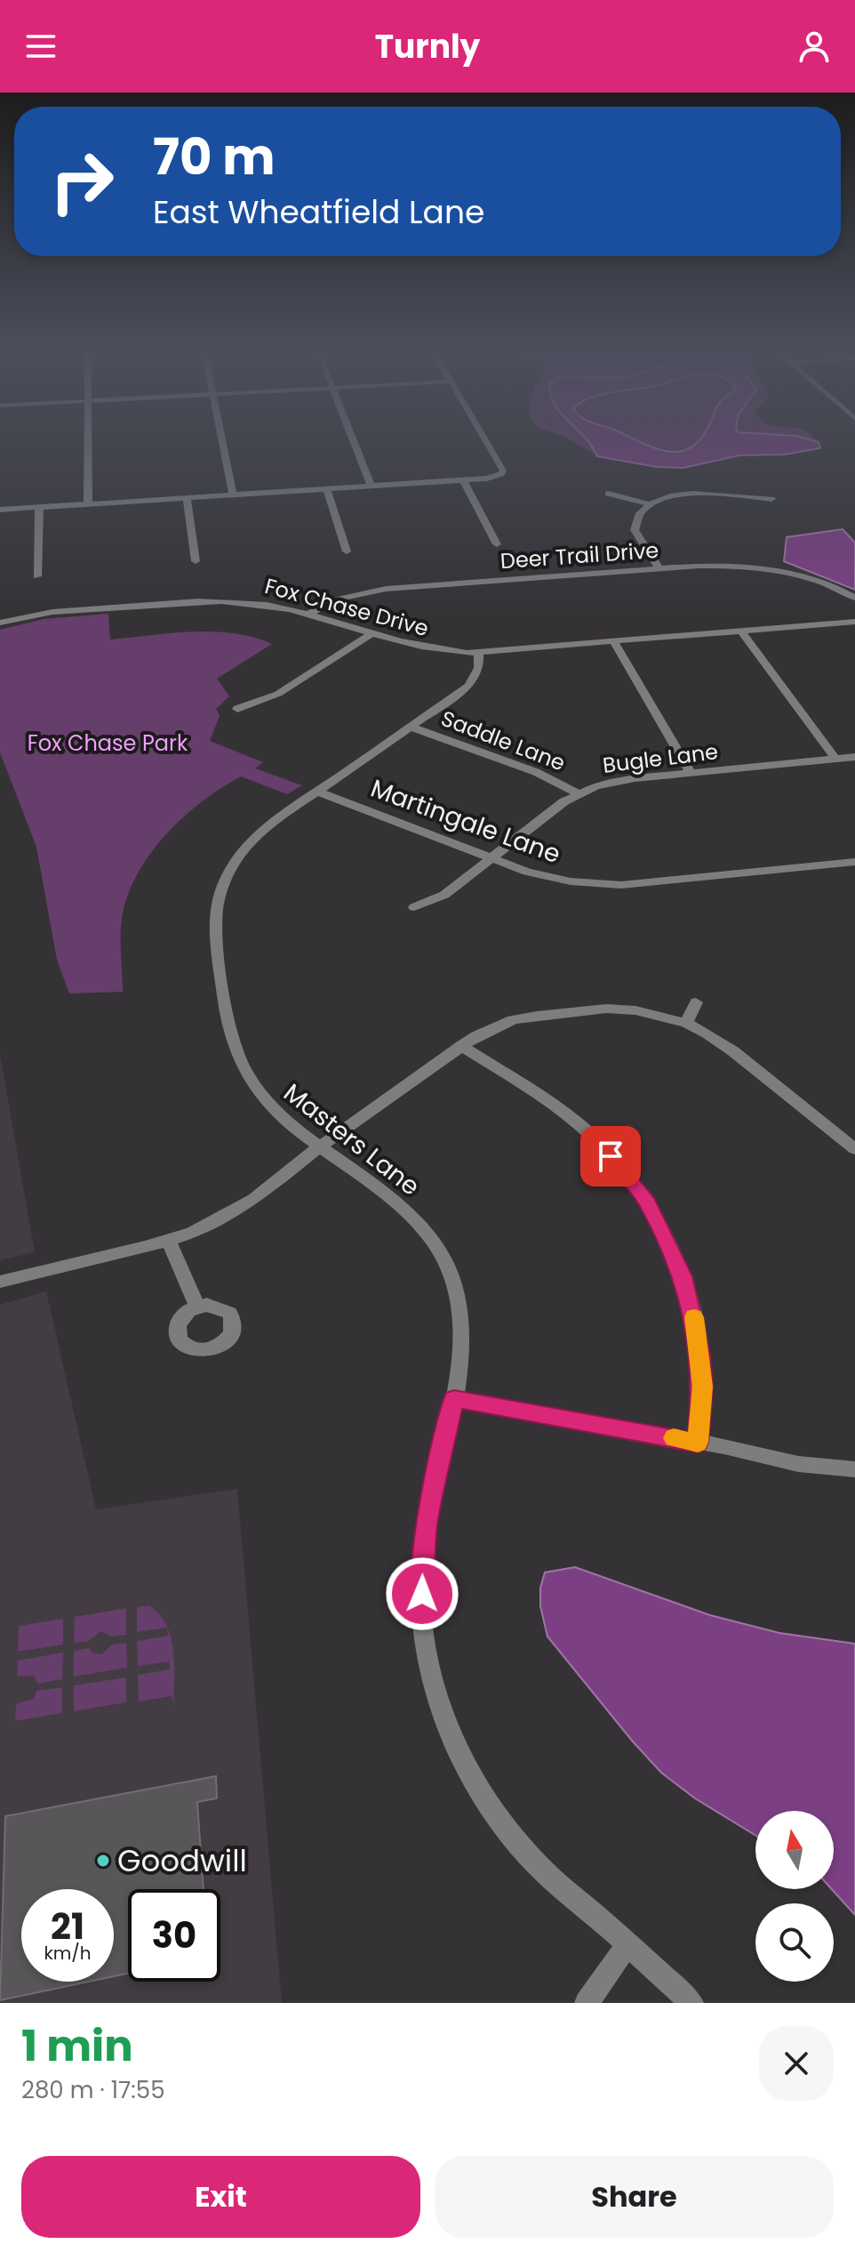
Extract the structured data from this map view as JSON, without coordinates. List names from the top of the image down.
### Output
{
  "streets": {
    "street": [
      "Deer Trail Drive",
      "Fox Chase Drive",
      "Saddle Lane",
      "Bugle Lane",
      "Martingale Lane",
      "Masters Lane"
    ]
  },
  "crossings": [
    ["Deer Trail Drive", "Fox Chase Drive"],
    ["Fox Chase Drive", "Masters Lane"],
    ["Saddle Lane", "Bugle Lane"],
    ["Saddle Lane", "Masters Lane"],
    ["Bugle Lane", "Martingale Lane"],
    ["Martingale Lane", "Masters Lane"]
  ],
  "parks": ["Fox Chase Park"],
  "places": ["Goodwill"],
  "north": "top",
  "page": {
    "header": "Turnly",
    "turn": ["70 m", "East Wheatfield Lane"],
    "speed": "21 km/h",
    "limit": "30",
    "heading": ["1 min", "280 m · 17:55"],
    "buttons": ["Exit", "Share"]
  }
}
